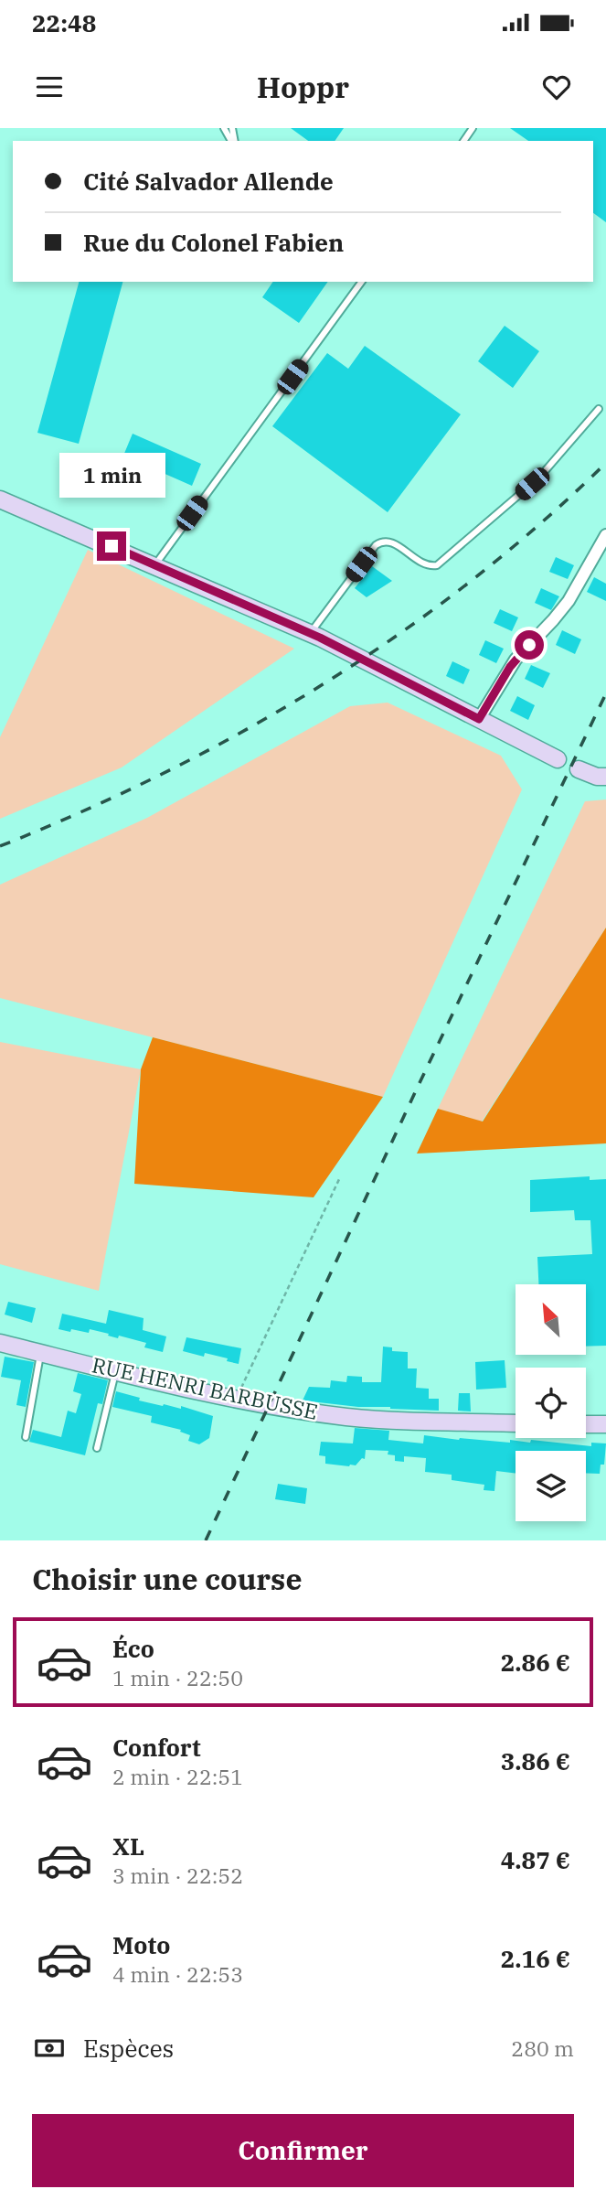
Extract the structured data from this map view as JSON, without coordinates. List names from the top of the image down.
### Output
{
  "streets": {
    "street": ["RUE HENRI BARBUSSE"]
  },
  "north": "top left",
  "page": {
    "status": "22:48",
    "header": "Hoppr",
    "banner": ["Cité Salvador Allende", "Rue du Colonel Fabien"],
    "bubble": "1 min",
    "heading": "Choisir une course",
    "list": [
      {
        "name": "Éco",
        "note": "1 min · 22:50",
        "value": "2.86 €"
      },
      {
        "name": "Confort",
        "note": "2 min · 22:51",
        "value": "3.86 €"
      },
      {
        "name": "XL",
        "note": "3 min · 22:52",
        "value": "4.87 €"
      },
      {
        "name": "Moto",
        "note": "4 min · 22:53",
        "value": "2.16 €"
      }
    ],
    "pay": ["Espèces", "280 m"],
    "buttons": "Confirmer"
  }
}
